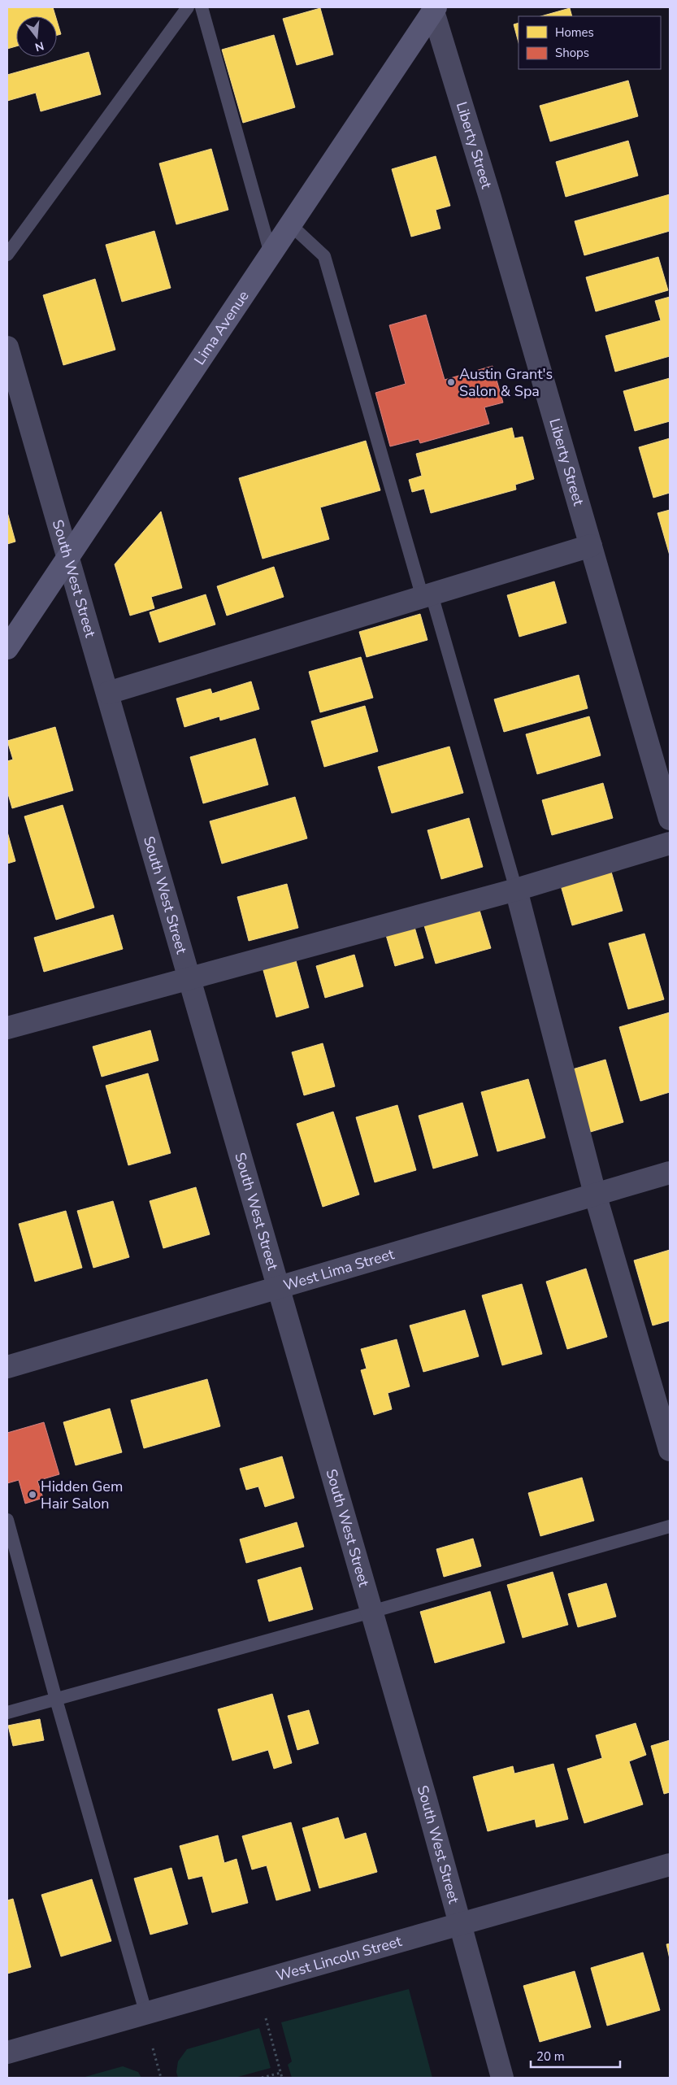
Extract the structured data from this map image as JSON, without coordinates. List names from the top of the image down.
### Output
{
  "streets": {
    "main road": ["Lima Avenue"],
    "street": [
      "Liberty Street",
      "South West Street",
      "West Lima Street",
      "West Lincoln Street"
    ]
  },
  "crossings": [
    ["Liberty Street", "Lima Avenue"],
    ["Lima Avenue", "South West Street"],
    ["South West Street", "West Lima Street"],
    ["South West Street", "West Lincoln Street"]
  ],
  "places": ["Austin Grant's Salon & Spa", "Hidden Gem Hair Salon"],
  "legend": ["Homes", "Shops"],
  "scale_bar": "20 m",
  "north": "bottom"
}
